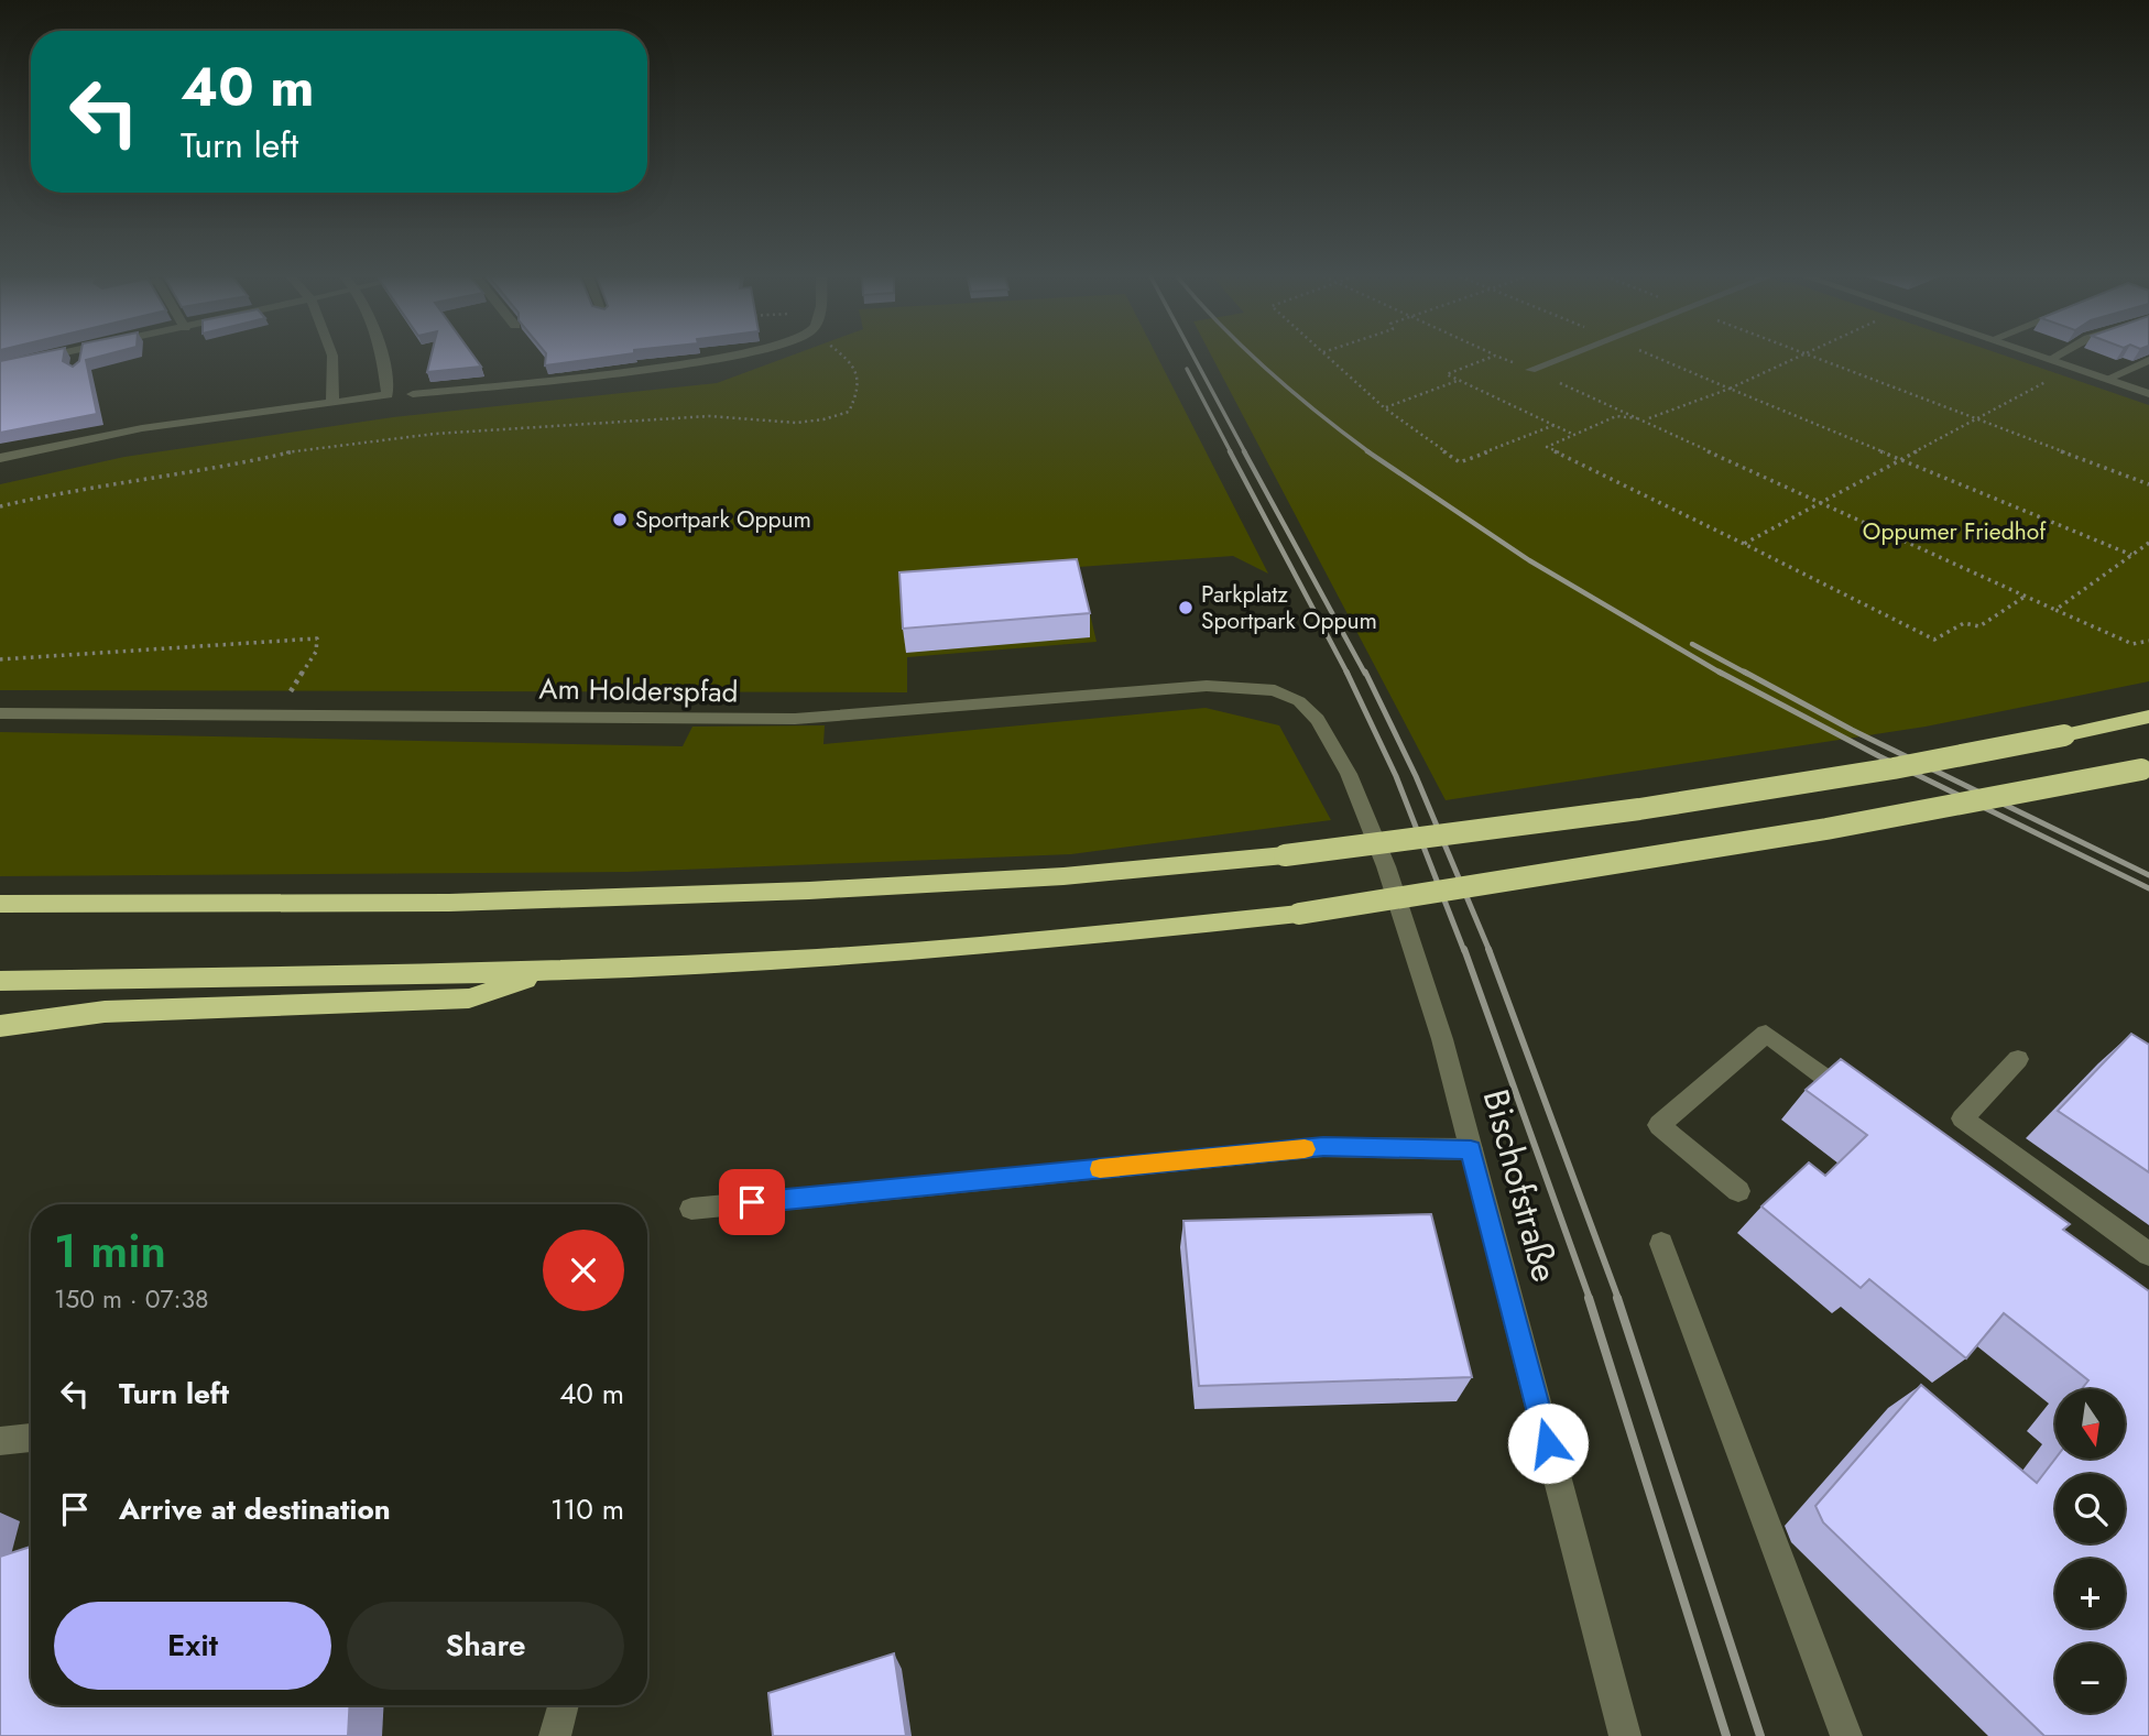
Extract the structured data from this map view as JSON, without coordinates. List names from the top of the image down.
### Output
{
  "streets": {
    "street": ["Am Holderspfad", "Bischofstraße"]
  },
  "crossings": [
    ["Am Holderspfad", "Bischofstraße"]
  ],
  "parks": ["Oppumer Friedhof"],
  "places": ["Sportpark Oppum", "Parkplatz Sportpark Oppum"],
  "north": "bottom",
  "page": {
    "turn": ["40 m", "Turn left"],
    "heading": ["1 min", "150 m · 07:38"],
    "list": [
      {
        "name": "Turn left",
        "value": "40 m"
      },
      {
        "name": "Arrive at destination",
        "value": "110 m"
      }
    ],
    "map_buttons": ["+", "−"],
    "buttons": ["Exit", "Share"]
  }
}
